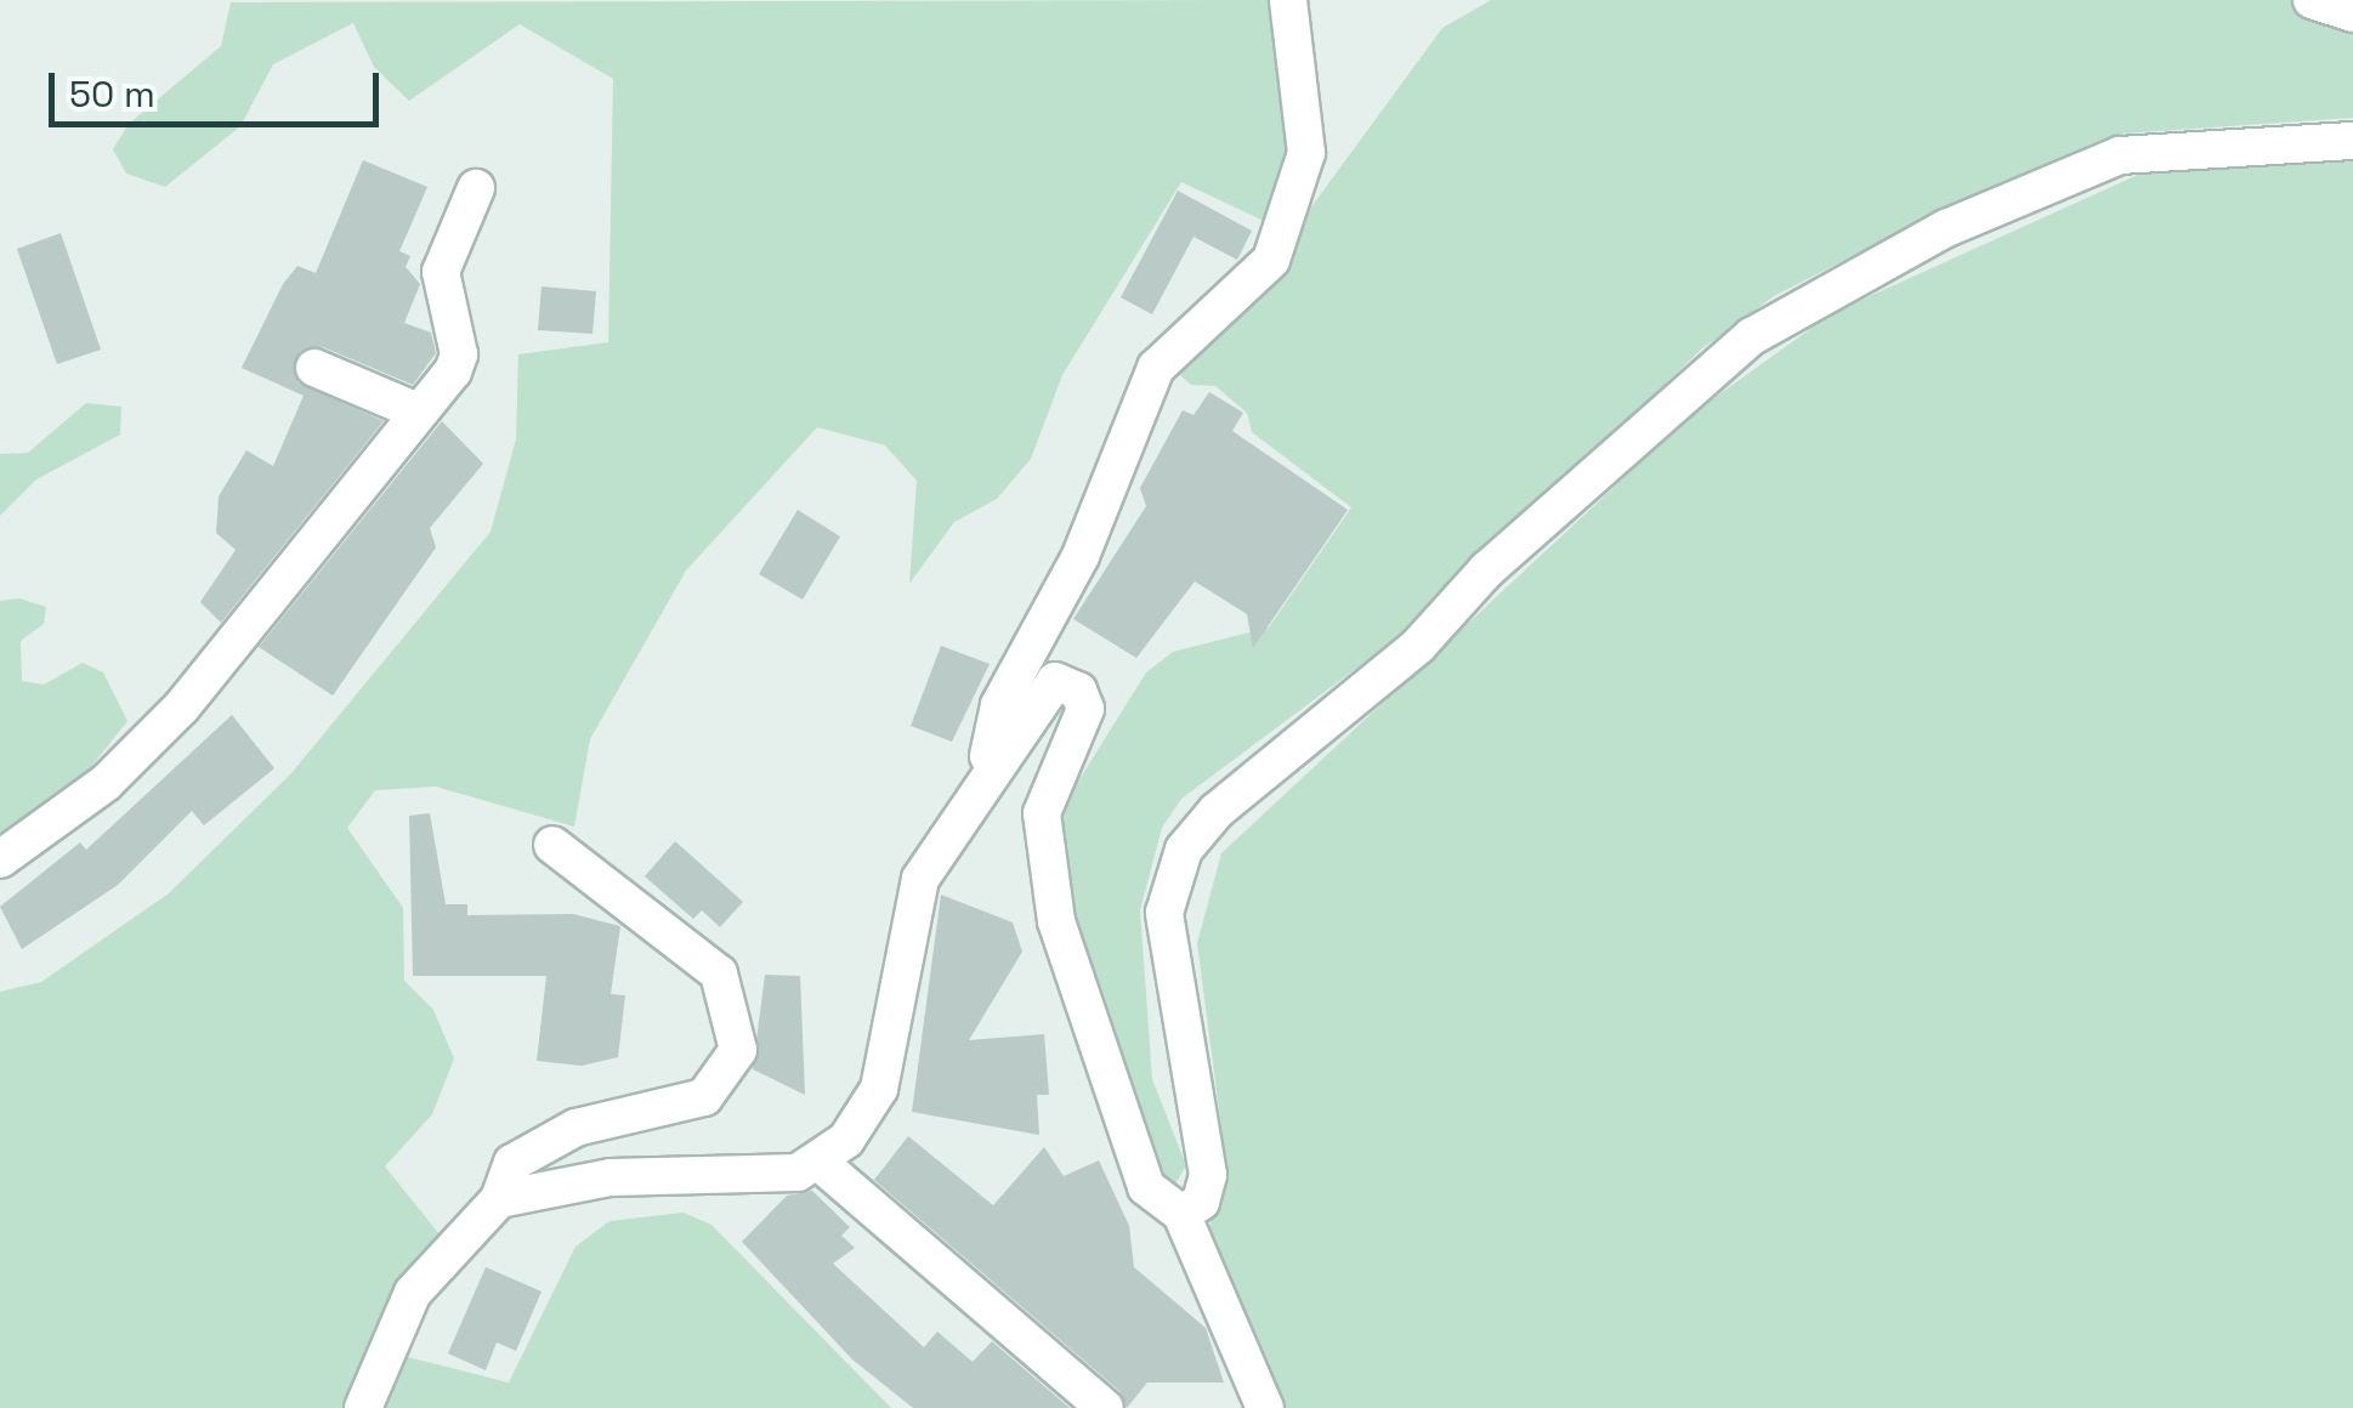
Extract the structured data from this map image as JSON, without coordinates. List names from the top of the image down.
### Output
{
  "scale_bar": "50 m"
}
